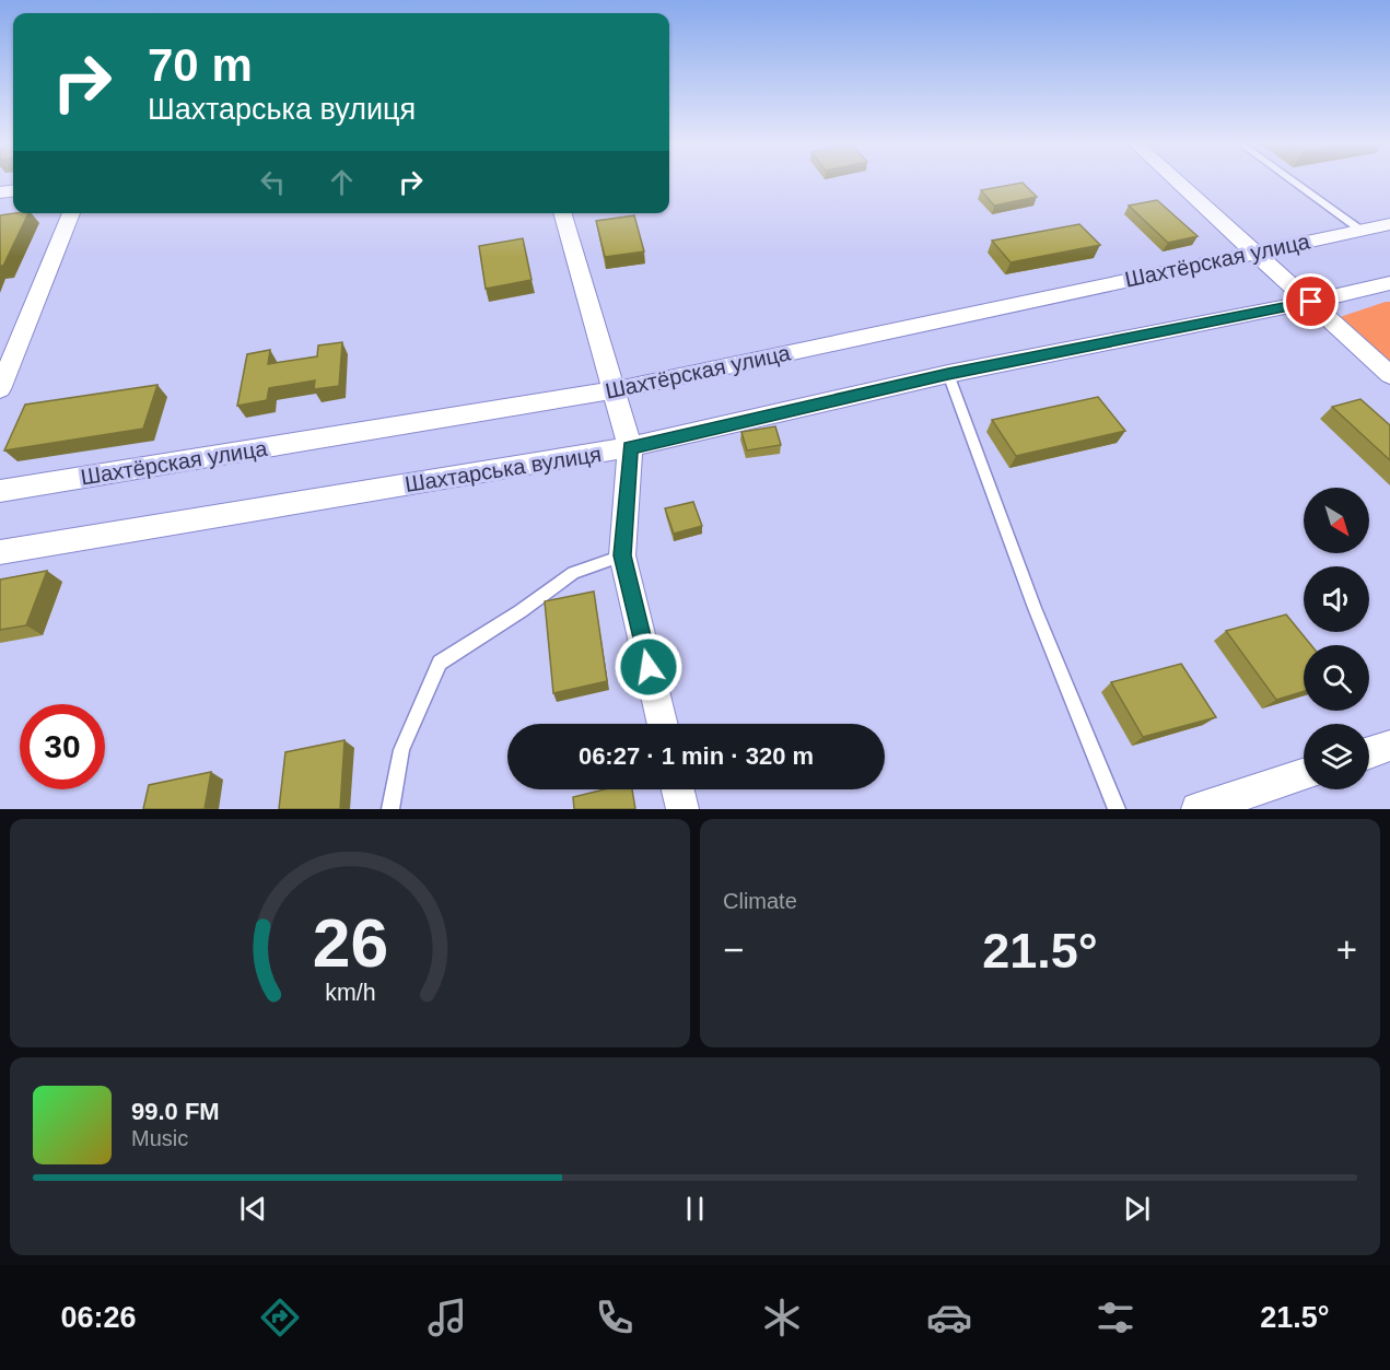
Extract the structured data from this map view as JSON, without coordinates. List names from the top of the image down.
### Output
{
  "streets": {
    "street": ["Шахтёрская улица", "Шахтарська вулиця"]
  },
  "north": "bottom right",
  "page": {
    "turn": ["70 m", "Шахтарська вулиця"],
    "limit": "30",
    "trip": "06:27 · 1 min · 320 m",
    "tile": "Climate",
    "heat": ["−", "21.5°", "+"],
    "song": ["99.0 FM", "Music"],
    "tabs": ["06:26", "21.5°"],
    "gauge": ["26", "km/h"]
  }
}
